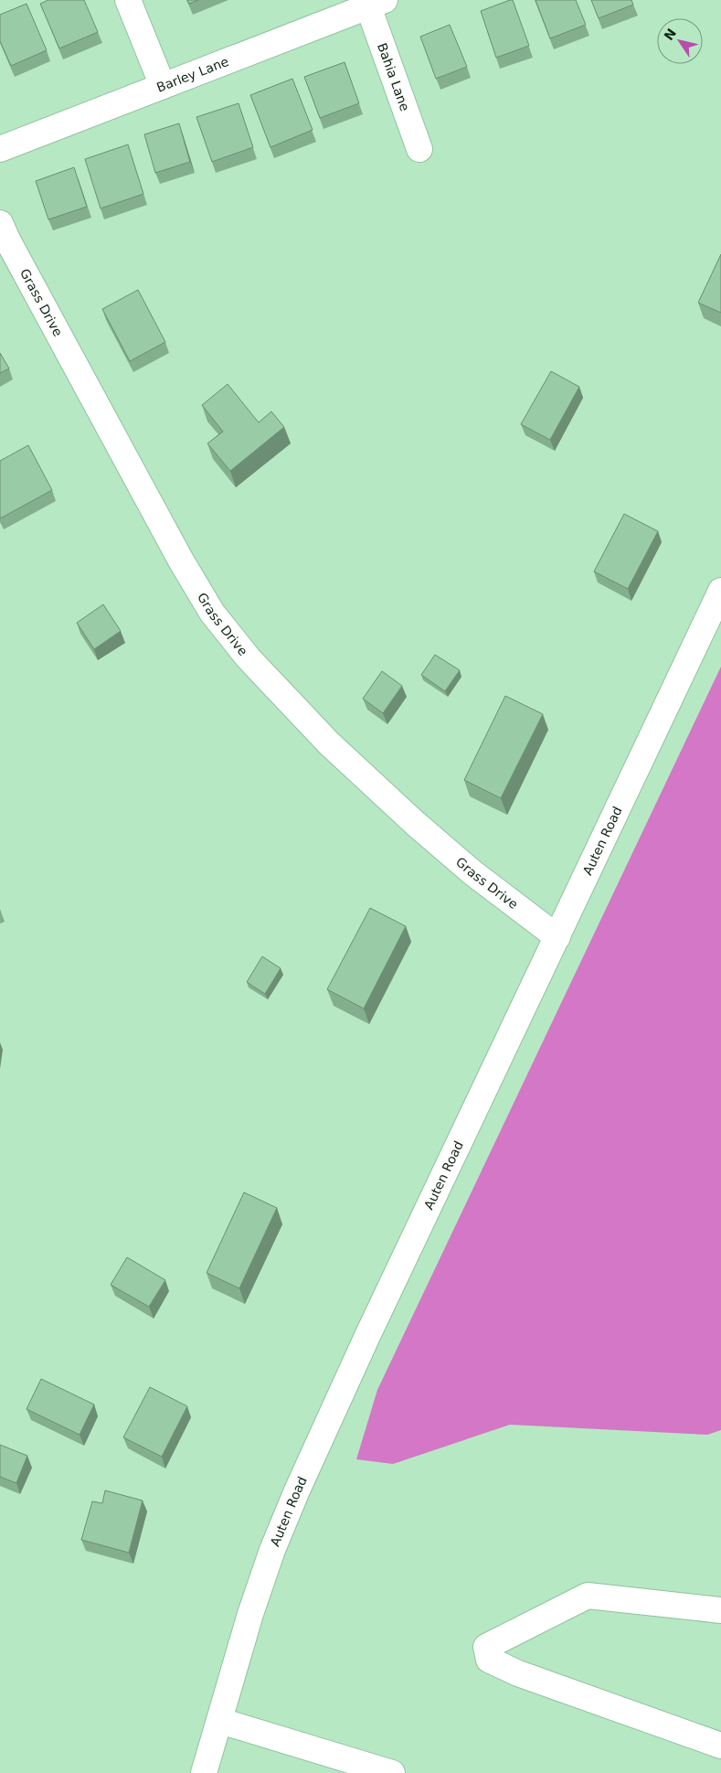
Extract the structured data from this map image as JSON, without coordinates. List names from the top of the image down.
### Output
{
  "streets": {
    "street": [
      "Barley Lane",
      "Bahia Lane",
      "Grass Drive",
      "Auten Road"
    ]
  },
  "crossings": [
    ["Barley Lane", "Bahia Lane"],
    ["Grass Drive", "Auten Road"]
  ],
  "north": "top left"
}
